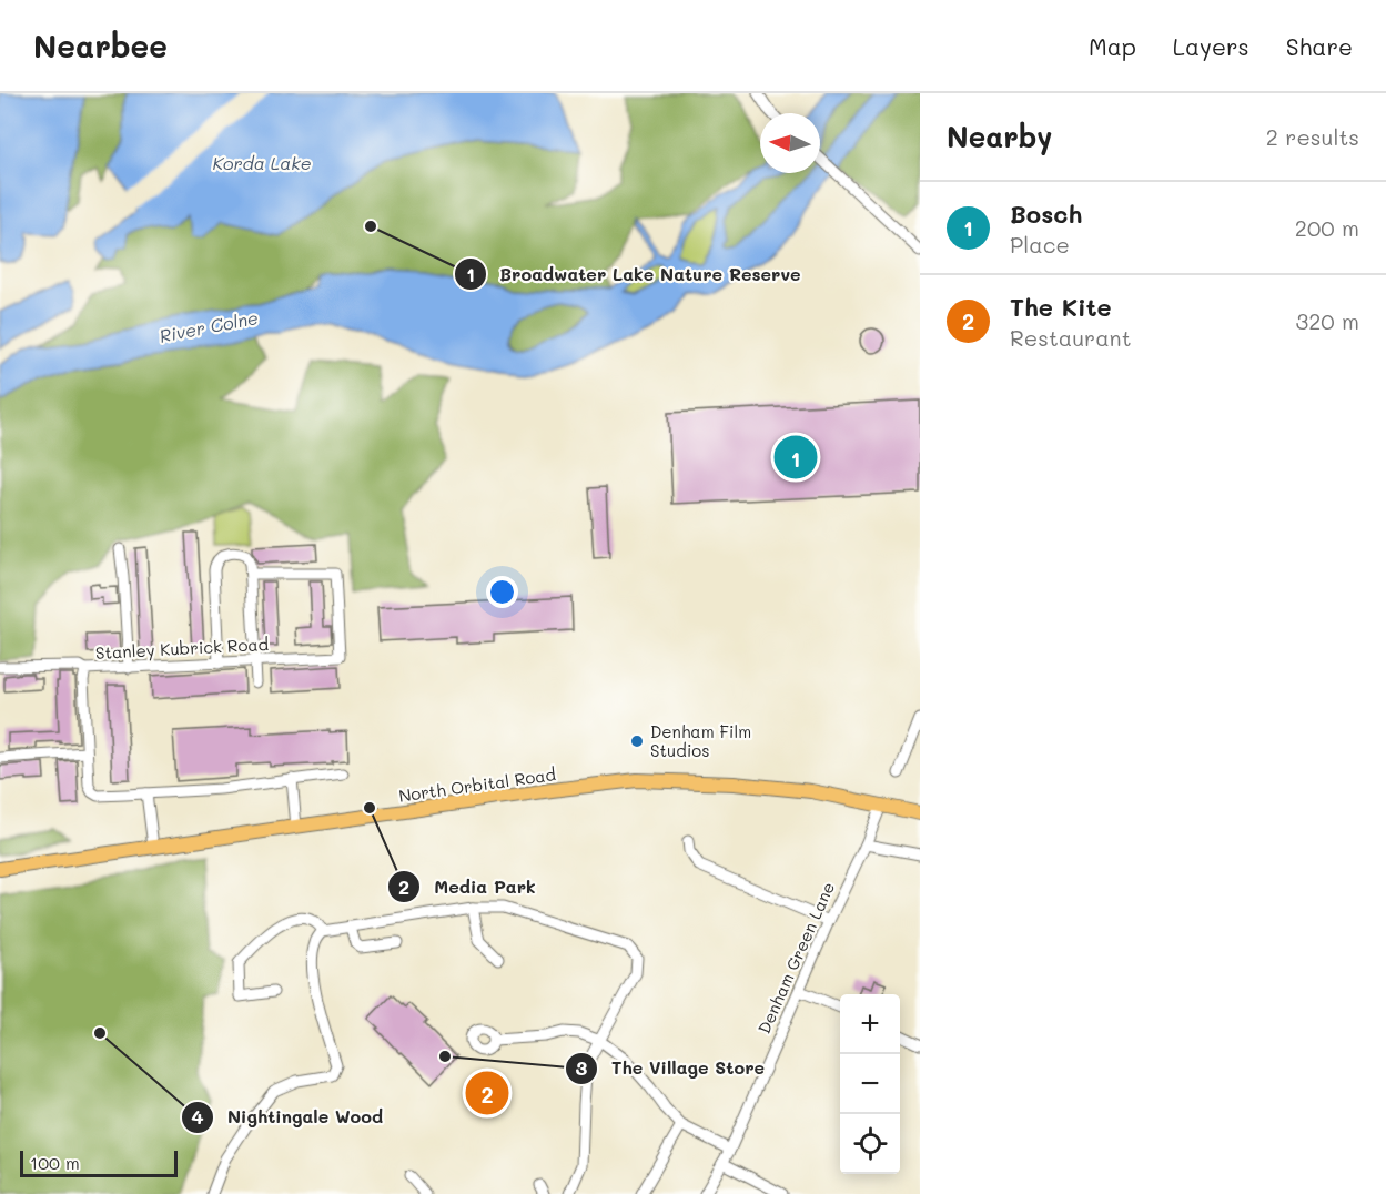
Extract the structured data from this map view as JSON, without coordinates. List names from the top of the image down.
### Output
{
  "streets": {
    "main road": ["North Orbital Road"],
    "street": ["Stanley Kubrick Road", "Denham Green Lane"]
  },
  "crossings": [
    ["North Orbital Road", "Denham Green Lane"]
  ],
  "water": ["Korda Lake", "River Colne"],
  "places": [
    "Broadwater Lake Nature Reserve",
    "Denham Film Studios",
    "Media Park",
    "Nightingale Wood",
    "The Village Store"
  ],
  "scale_bar": "100 m",
  "north": "left",
  "page": {
    "header": "Nearbee",
    "nav": ["Map", "Layers", "Share"],
    "heading": ["Nearby", "2 results"],
    "list": [
      {
        "mark": "1",
        "name": "Bosch",
        "note": "Place",
        "value": "200 m"
      },
      {
        "mark": "2",
        "name": "The Kite",
        "note": "Restaurant",
        "value": "320 m"
      }
    ],
    "pins": ["1", "2"],
    "map_buttons": ["+", "−"],
    "scale": "100 m"
  }
}
